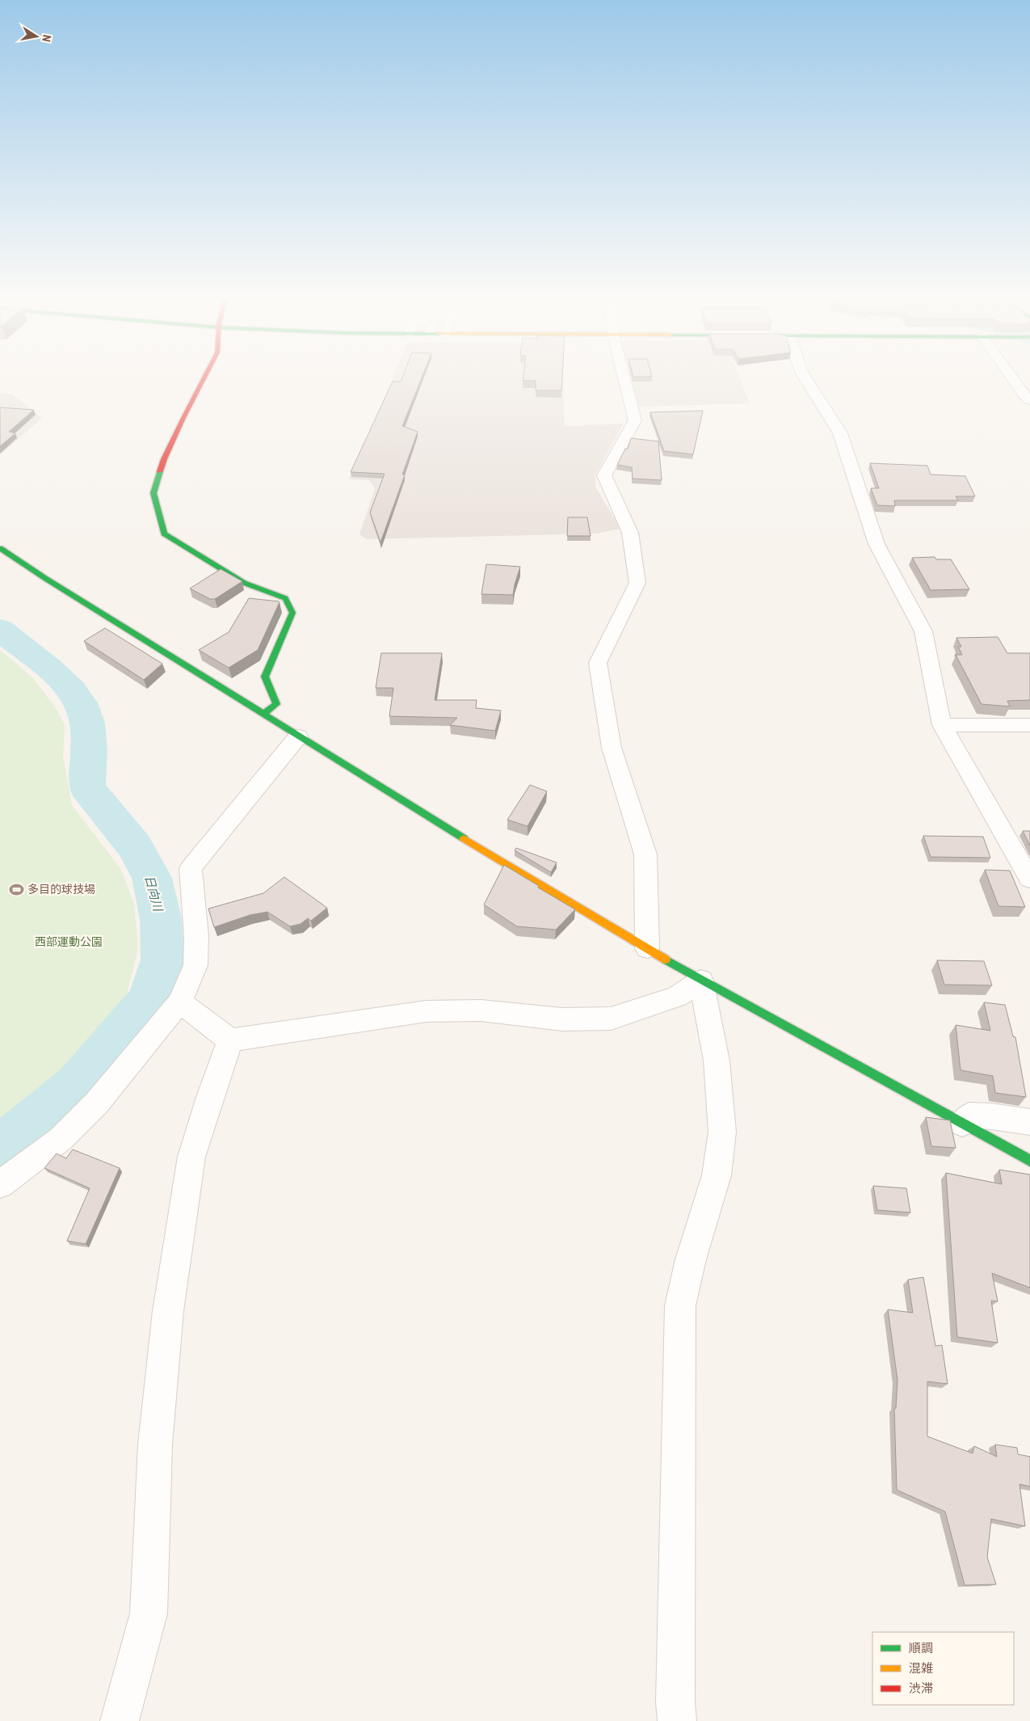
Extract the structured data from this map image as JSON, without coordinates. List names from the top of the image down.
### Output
{
  "water": ["日向川"],
  "parks": ["西部運動公園"],
  "places": {
    "sports": ["多目的球技場"]
  },
  "legend": ["順調", "混雑", "渋滞"],
  "north": "right"
}
